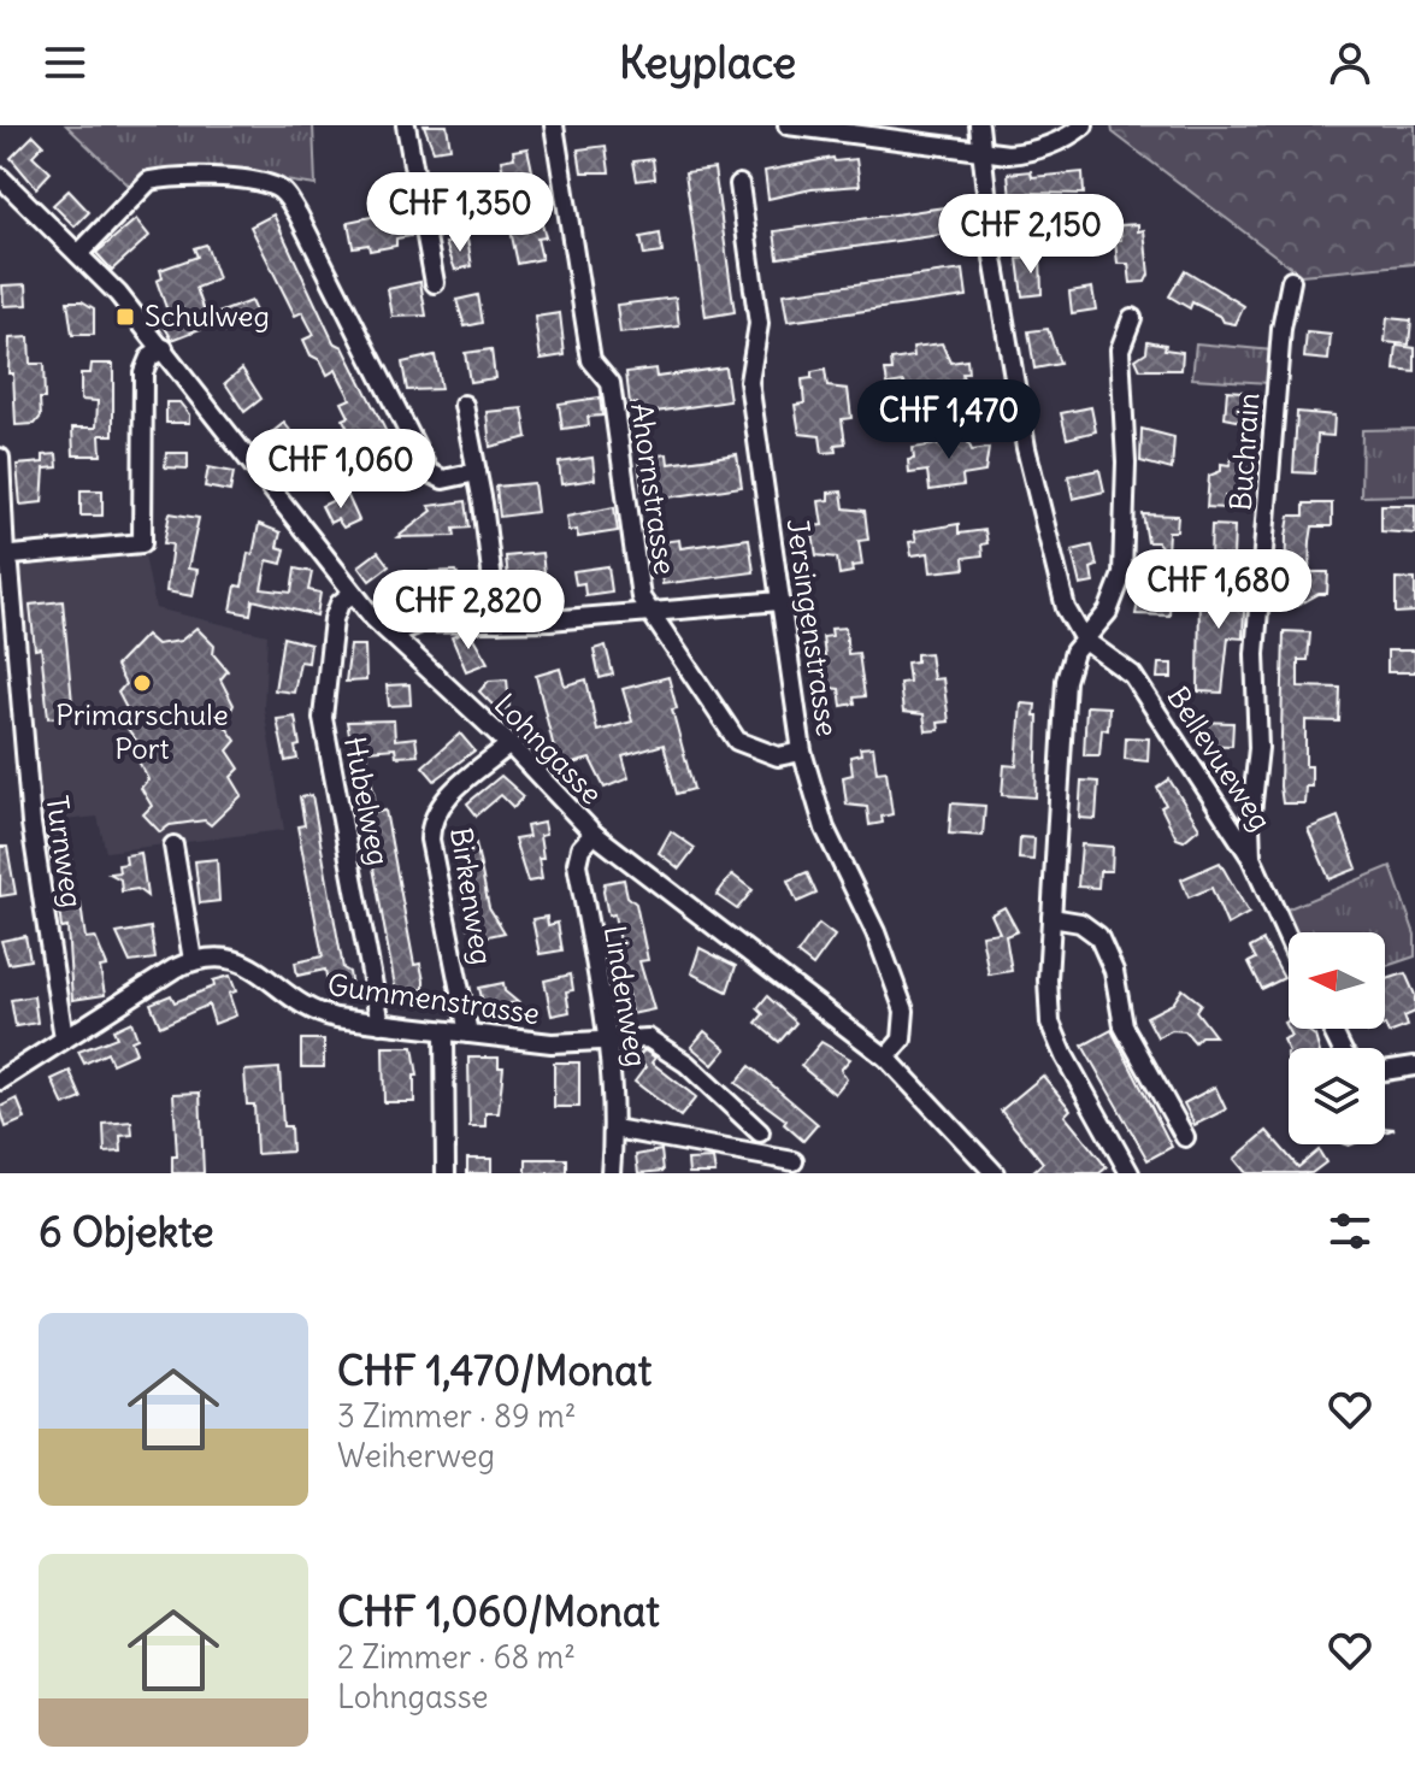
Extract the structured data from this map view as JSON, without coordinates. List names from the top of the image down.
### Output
{
  "streets": {
    "street": [
      "Buchrain",
      "Ahornstrasse",
      "Jersingenstrasse",
      "Lohngasse",
      "Bellevueweg",
      "Hubelweg",
      "Turnweg",
      "Birkenweg",
      "Lindenweg",
      "Gummenstrasse"
    ]
  },
  "crossings": [
    ["Buchrain", "Bellevueweg"],
    ["Ahornstrasse", "Jersingenstrasse"],
    ["Jersingenstrasse", "Lohngasse"],
    ["Lohngasse", "Hubelweg"],
    ["Lohngasse", "Birkenweg"],
    ["Lohngasse", "Lindenweg"],
    ["Hubelweg", "Gummenstrasse"],
    ["Birkenweg", "Gummenstrasse"],
    ["Lindenweg", "Gummenstrasse"]
  ],
  "places": {
    "transit": ["Schulweg"],
    "other": ["Primarschule Port"]
  },
  "north": "left",
  "page": {
    "header": "Keyplace",
    "price": [
      "CHF 1,350",
      "CHF 2,150",
      "CHF 1,470",
      "CHF 1,060",
      "CHF 1,680",
      "CHF 2,820"
    ],
    "heading": "6 Objekte",
    "list": [
      {
        "name": "CHF 1,470/Monat",
        "note": "3 Zimmer · 89 m² · Weiherweg"
      },
      {
        "name": "CHF 1,060/Monat",
        "note": "2 Zimmer · 68 m² · Lohngasse"
      }
    ]
  }
}
